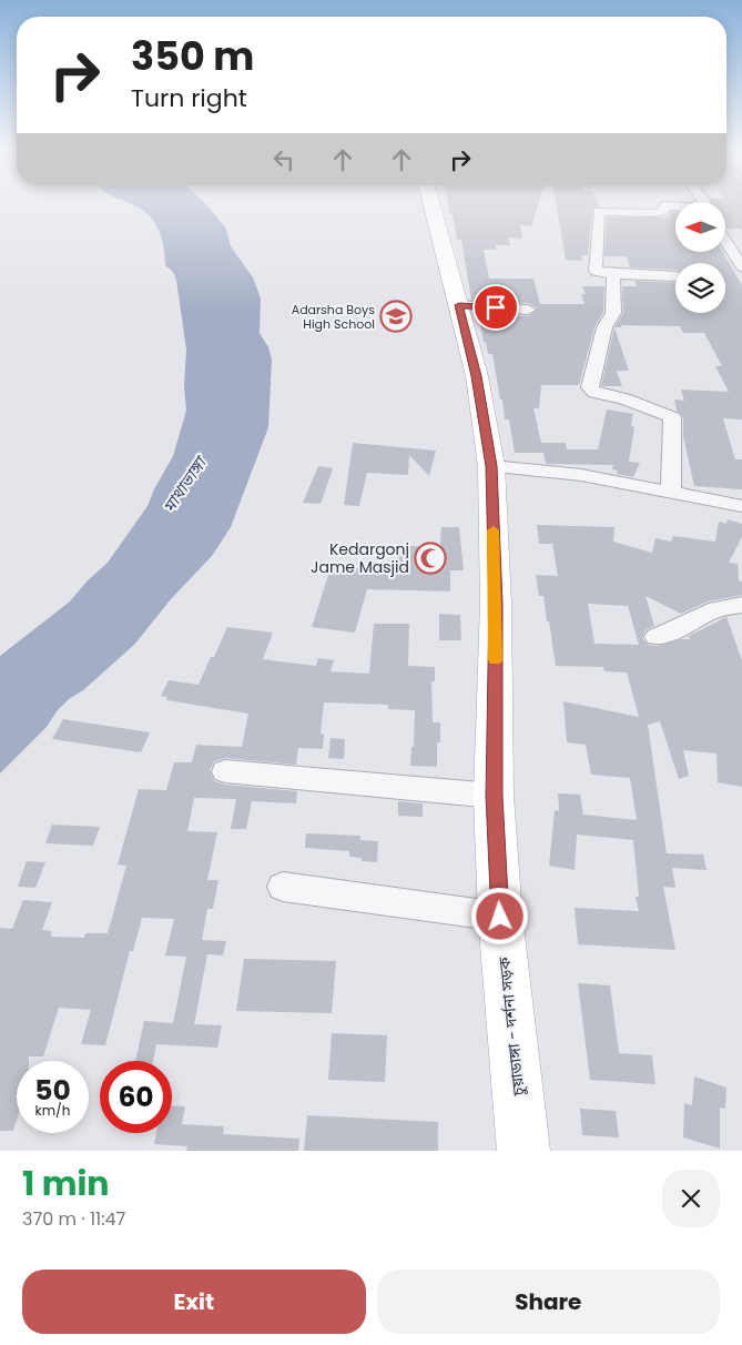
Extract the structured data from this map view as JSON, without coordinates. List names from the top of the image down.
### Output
{
  "streets": {
    "main road": ["চুয়াডাঙ্গা - দর্শনা সড়ক"]
  },
  "water": ["মাথাভাঙ্গা"],
  "places": {
    "school or university": ["Adarsha Boys High School"],
    "mosque": ["Kedargonj Jame Masjid"]
  },
  "north": "left",
  "page": {
    "turn": ["350 m", "Turn right"],
    "speed": "50 km/h",
    "limit": "60",
    "heading": ["1 min", "370 m · 11:47"],
    "buttons": ["Exit", "Share"]
  }
}
